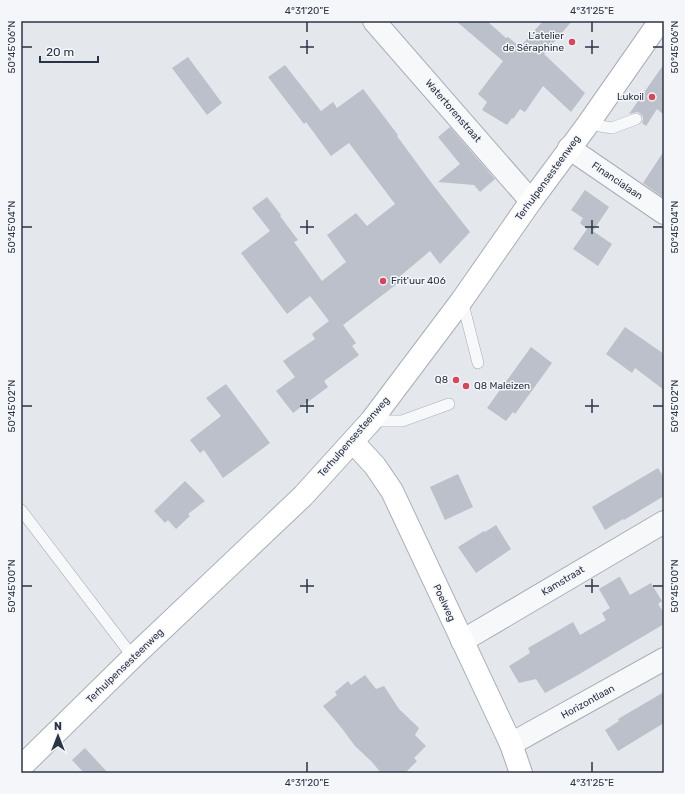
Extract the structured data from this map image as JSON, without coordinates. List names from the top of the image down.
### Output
{
  "streets": {
    "main road": ["Terhulpensesteenweg", "Poelweg"],
    "street": [
      "Watertorenstraat",
      "Financialaan",
      "Kamstraat",
      "Horizontlaan"
    ]
  },
  "crossings": [
    ["Watertorenstraat", "Terhulpensesteenweg"],
    ["Terhulpensesteenweg", "Financialaan"],
    ["Terhulpensesteenweg", "Poelweg"],
    ["Kamstraat", "Poelweg"],
    ["Poelweg", "Horizontlaan"]
  ],
  "places": [
    "L'atelier de Séraphine",
    "Lukoil",
    "Frit'uur 406",
    "Q8",
    "Q8 Maleizen"
  ],
  "scale_bar": "20 m",
  "north": "top",
  "coordinates": [
    "4°31'20\"E",
    "4°31'25\"E",
    "50°45'06\"N",
    "50°45'04\"N",
    "50°45'02\"N",
    "50°45'00\"N"
  ]
}
